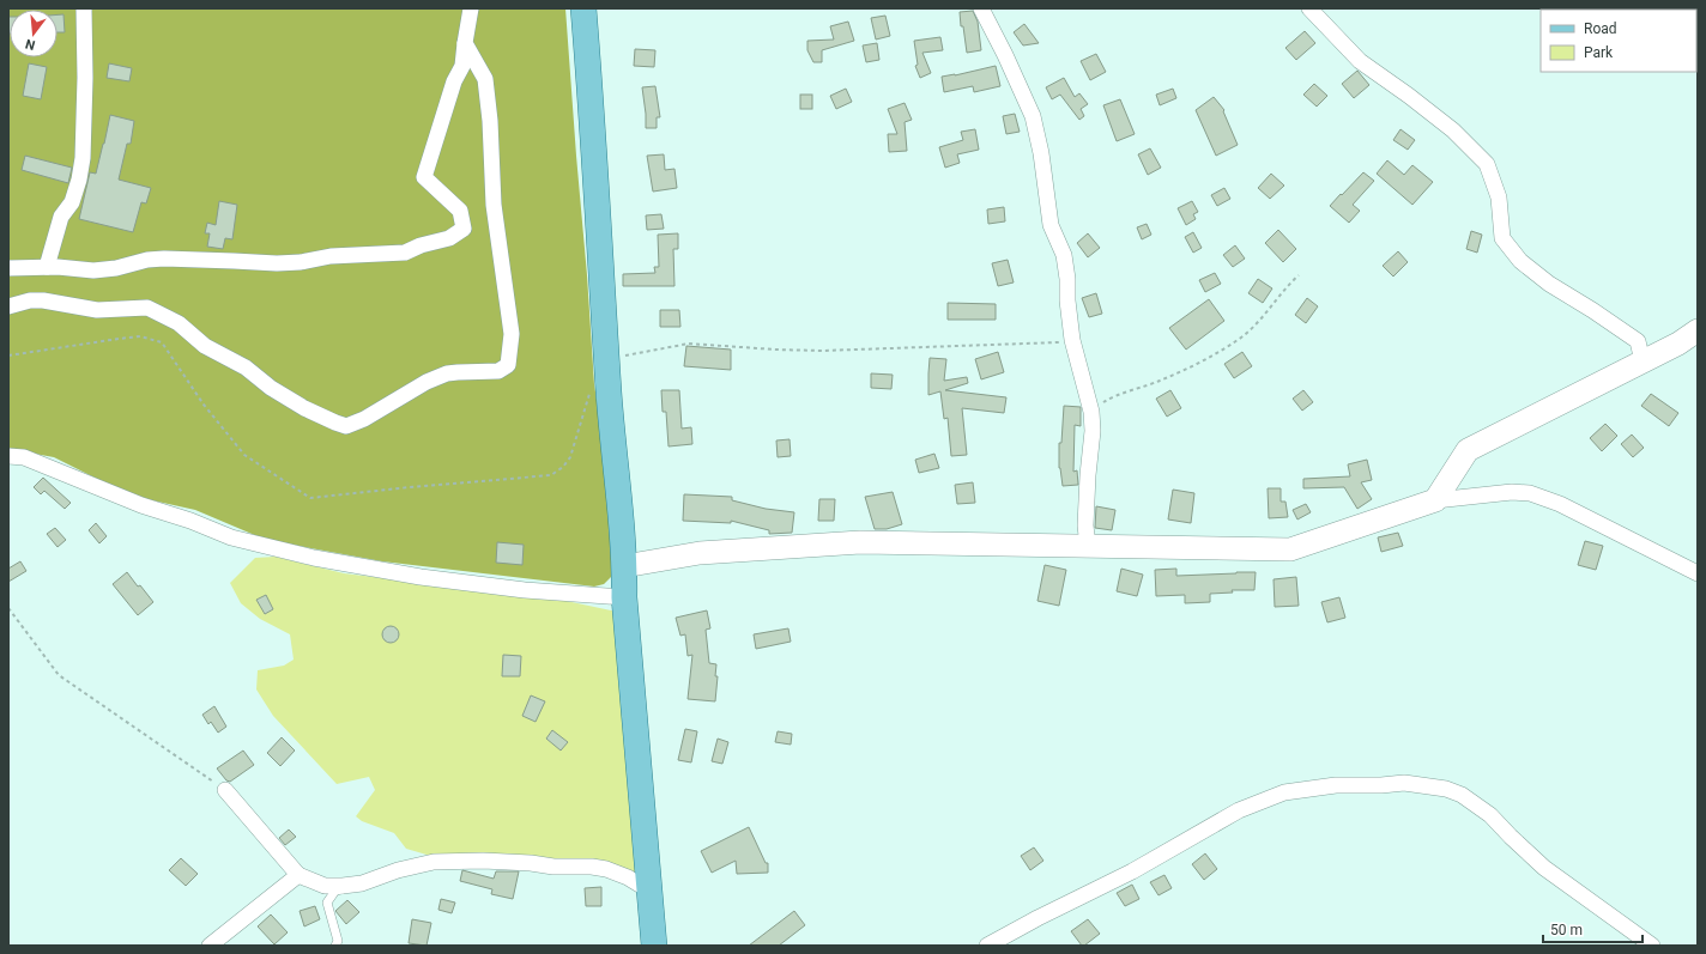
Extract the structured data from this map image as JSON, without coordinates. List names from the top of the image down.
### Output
{
  "legend": ["Road", "Park"],
  "scale_bar": "50 m",
  "north": "bottom"
}
